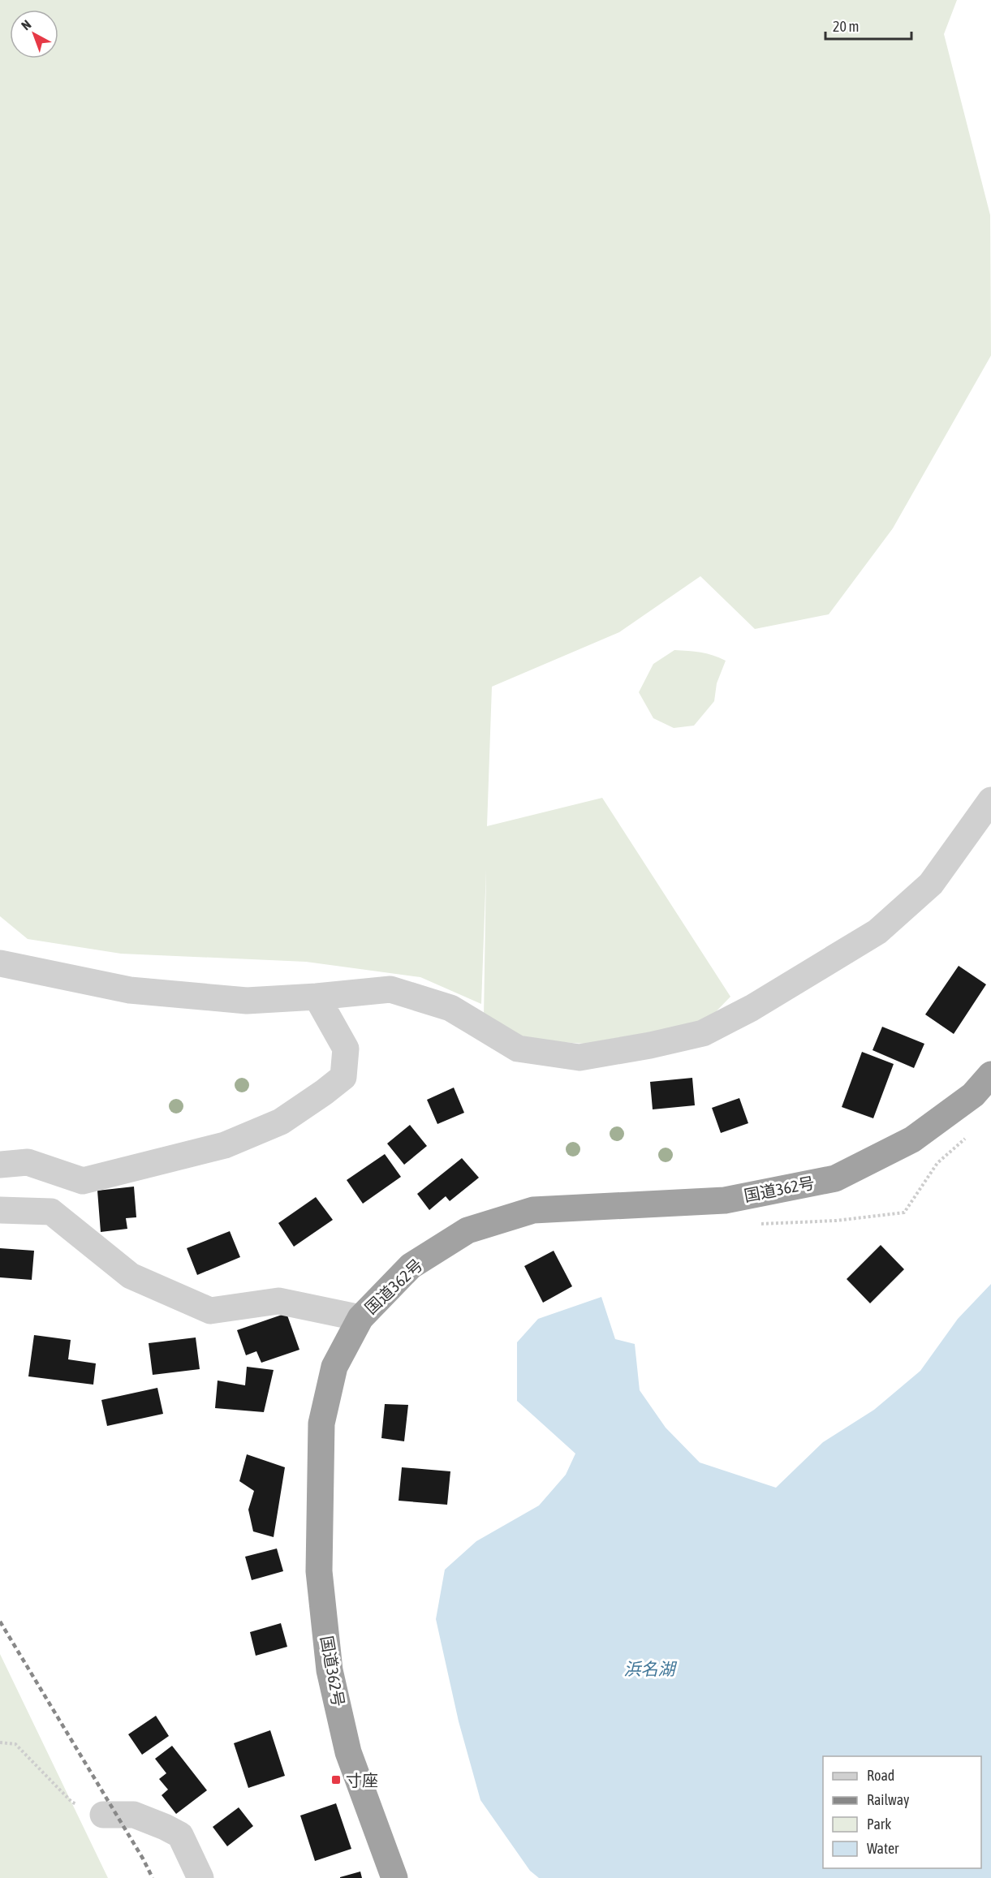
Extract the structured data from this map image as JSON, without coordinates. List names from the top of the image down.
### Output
{
  "streets": {
    "highway": ["国道362号"]
  },
  "water": ["浜名湖"],
  "places": {
    "transit": ["寸座"]
  },
  "legend": [
    "Road",
    "Railway",
    "Park",
    "Water"
  ],
  "scale_bar": "20 m",
  "north": "top left"
}
